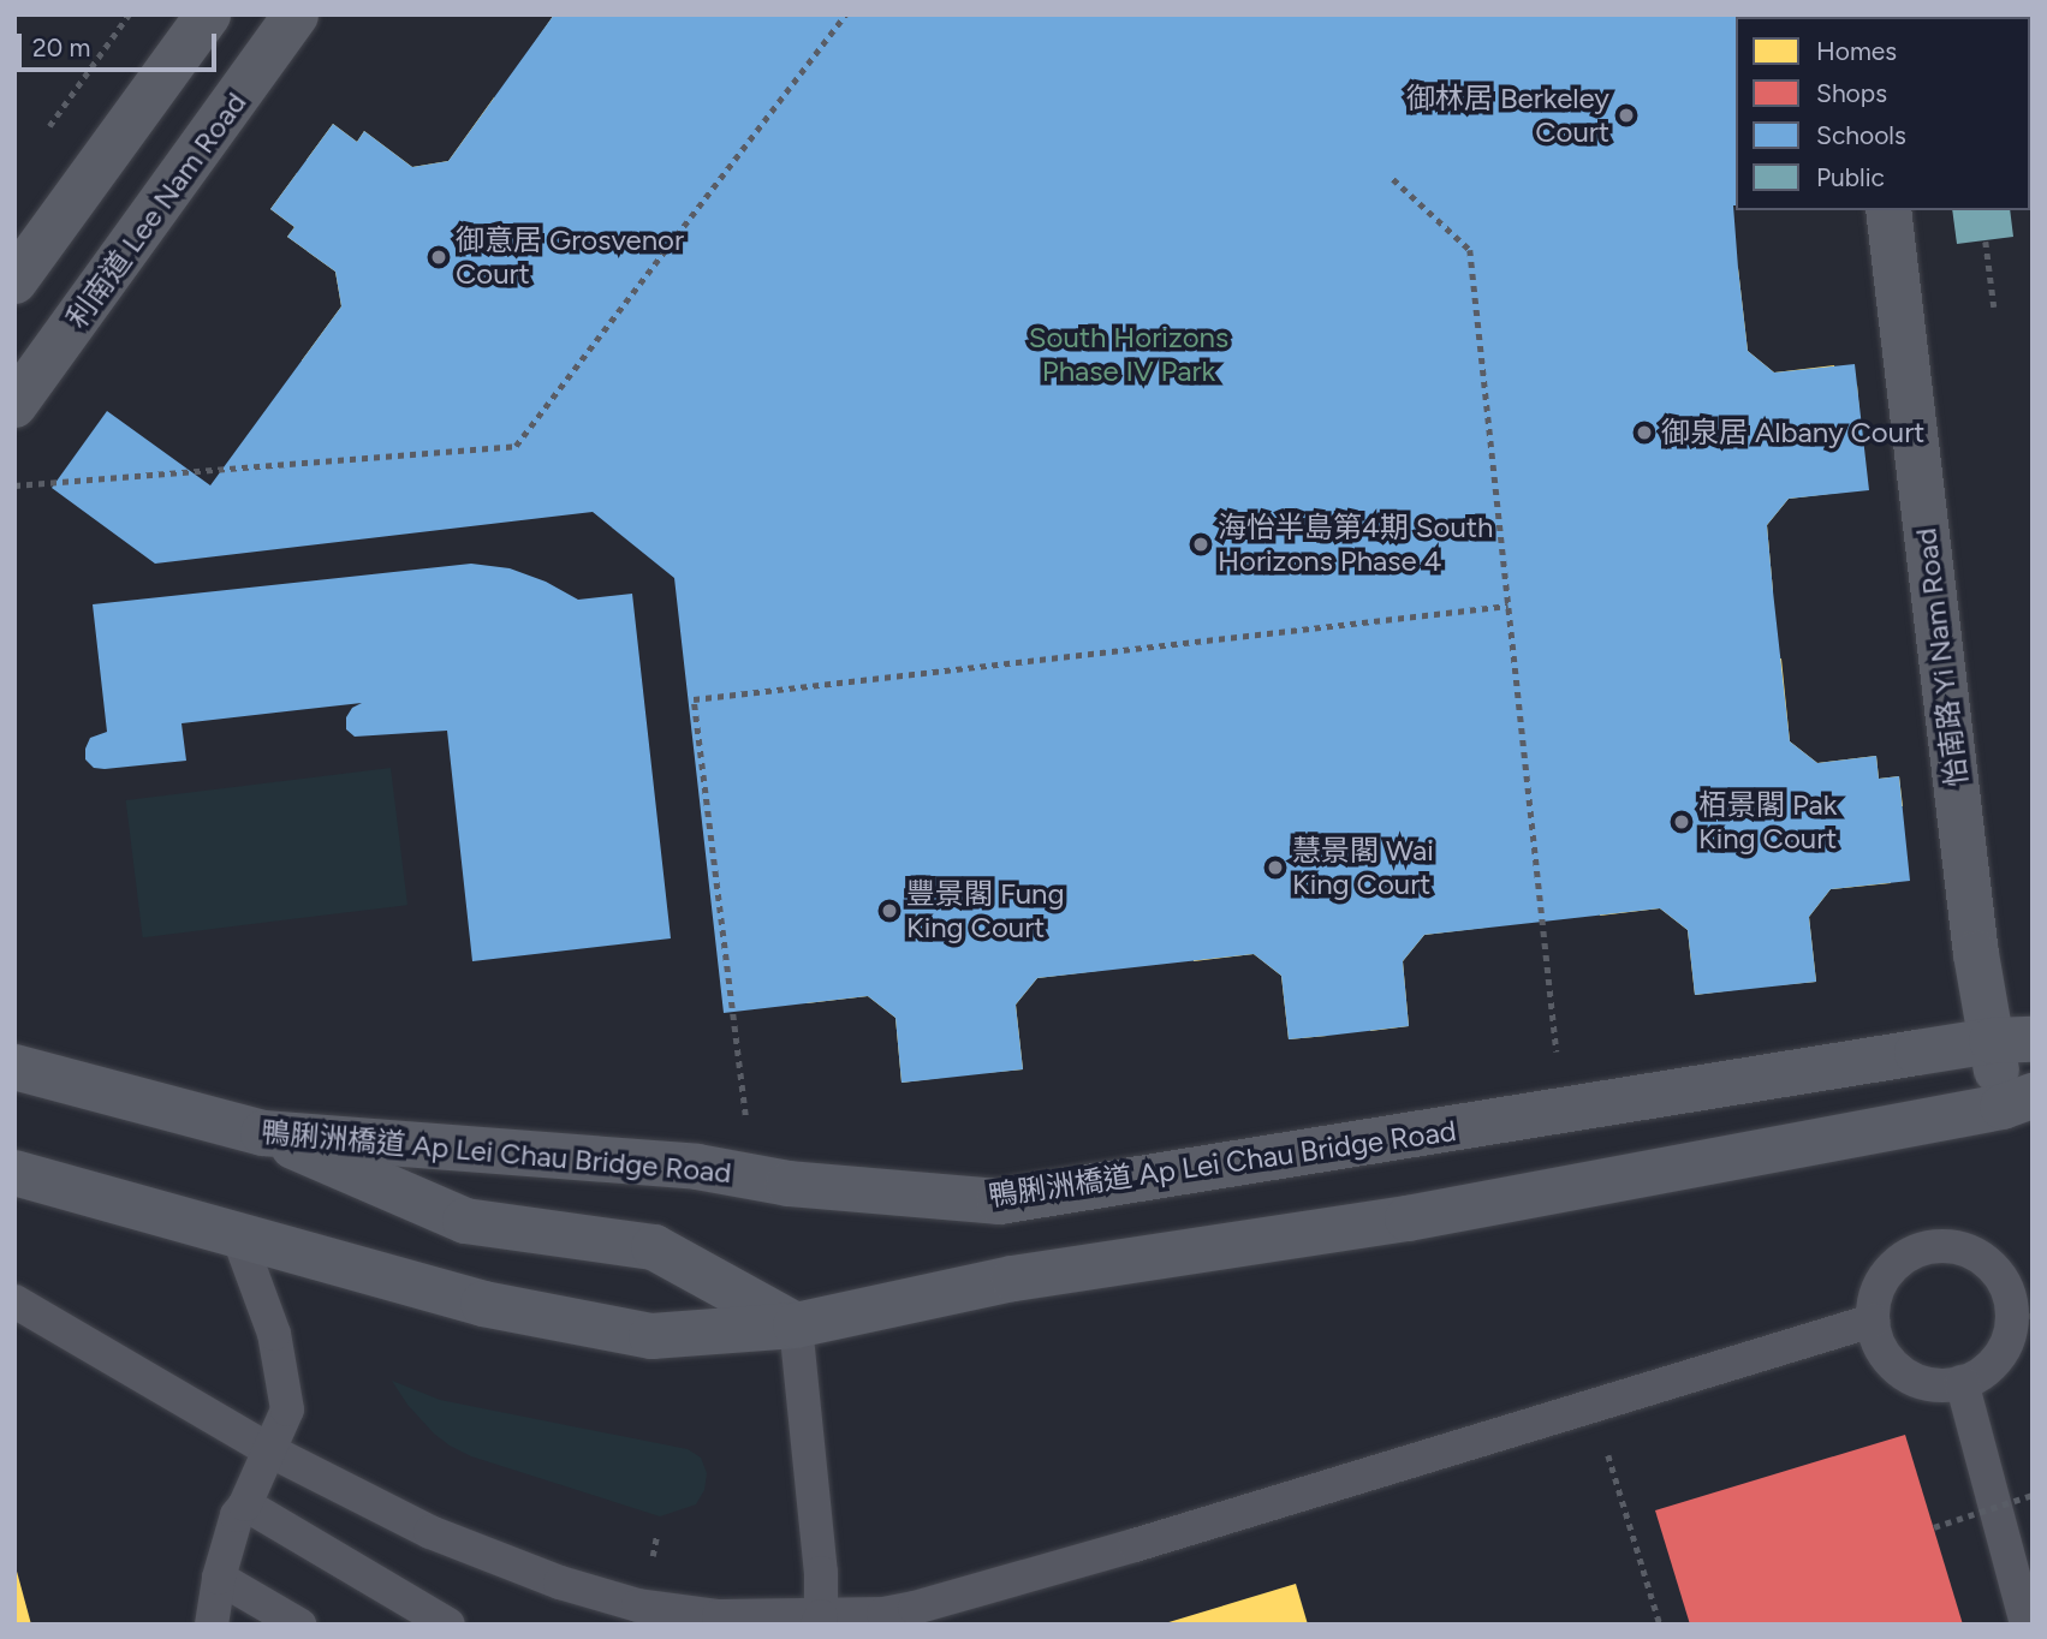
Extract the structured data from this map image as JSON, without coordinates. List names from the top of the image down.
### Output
{
  "streets": {
    "main road": ["利南道 Lee Nam Road", "怡南路 Yi Nam Road", "鴨脷洲橋道 Ap Lei Chau Bridge Road"]
  },
  "crossings": [
    ["怡南路 Yi Nam Road", "鴨脷洲橋道 Ap Lei Chau Bridge Road"]
  ],
  "parks": ["South Horizons Phase IV Park"],
  "places": [
    "御林居 Berkeley Court",
    "御意居 Grosvenor Court",
    "御泉居 Albany Court",
    "海怡半島第4期 South Horizons Phase 4",
    "栢景閣 Pak King Court",
    "慧景閣 Wai King Court",
    "豐景閣 Fung King Court"
  ],
  "legend": [
    "Homes",
    "Shops",
    "Schools",
    "Public"
  ],
  "scale_bar": "20 m"
}
